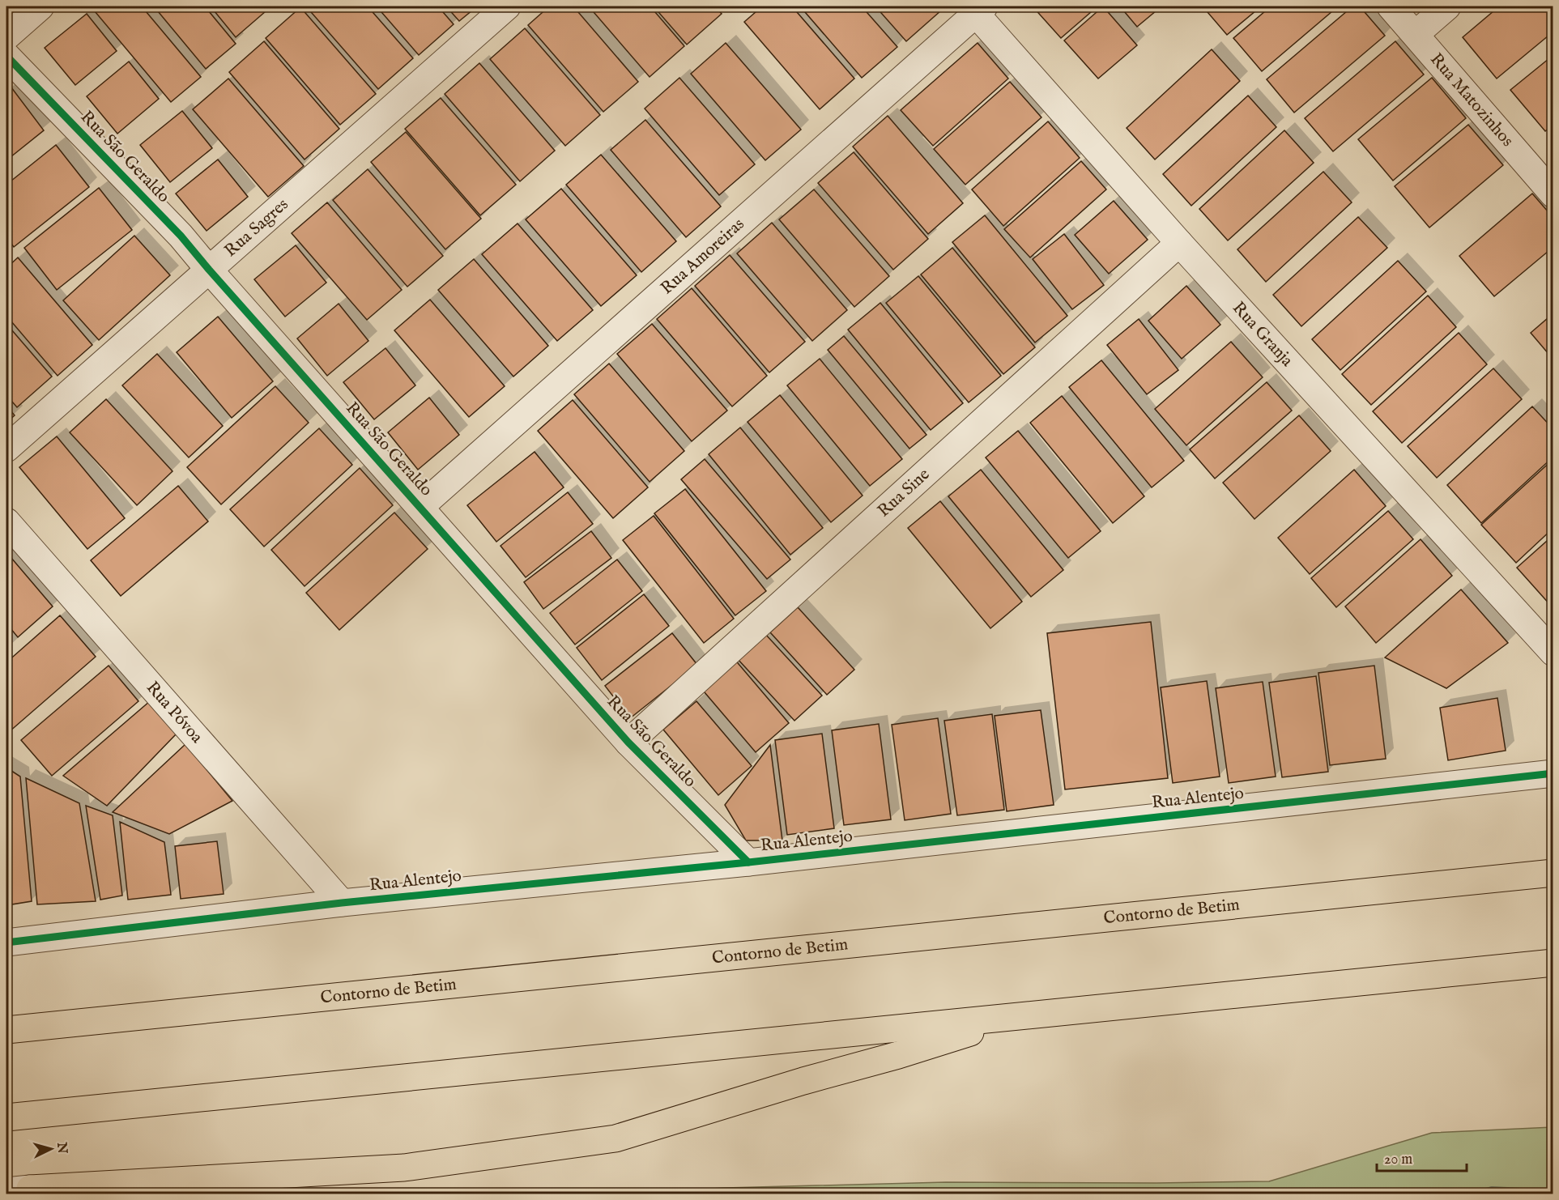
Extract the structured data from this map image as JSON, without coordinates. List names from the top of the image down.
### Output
{
  "streets": {
    "highway": ["Contorno de Betim"],
    "street": [
      "Rua Matozinhos",
      "Rua São Geraldo",
      "Rua Sagres",
      "Rua Amoreiras",
      "Rua Granja",
      "Rua Sine",
      "Rua Póvoa",
      "Rua Alentejo"
    ]
  },
  "crossings": [
    ["Rua São Geraldo", "Rua Sagres"],
    ["Rua São Geraldo", "Rua Amoreiras"],
    ["Rua São Geraldo", "Rua Sine"],
    ["Rua São Geraldo", "Rua Alentejo"],
    ["Rua Amoreiras", "Rua Granja"],
    ["Rua Granja", "Rua Sine"],
    ["Rua Póvoa", "Rua Alentejo"]
  ],
  "scale_bar": "20 m",
  "north": "right"
}
